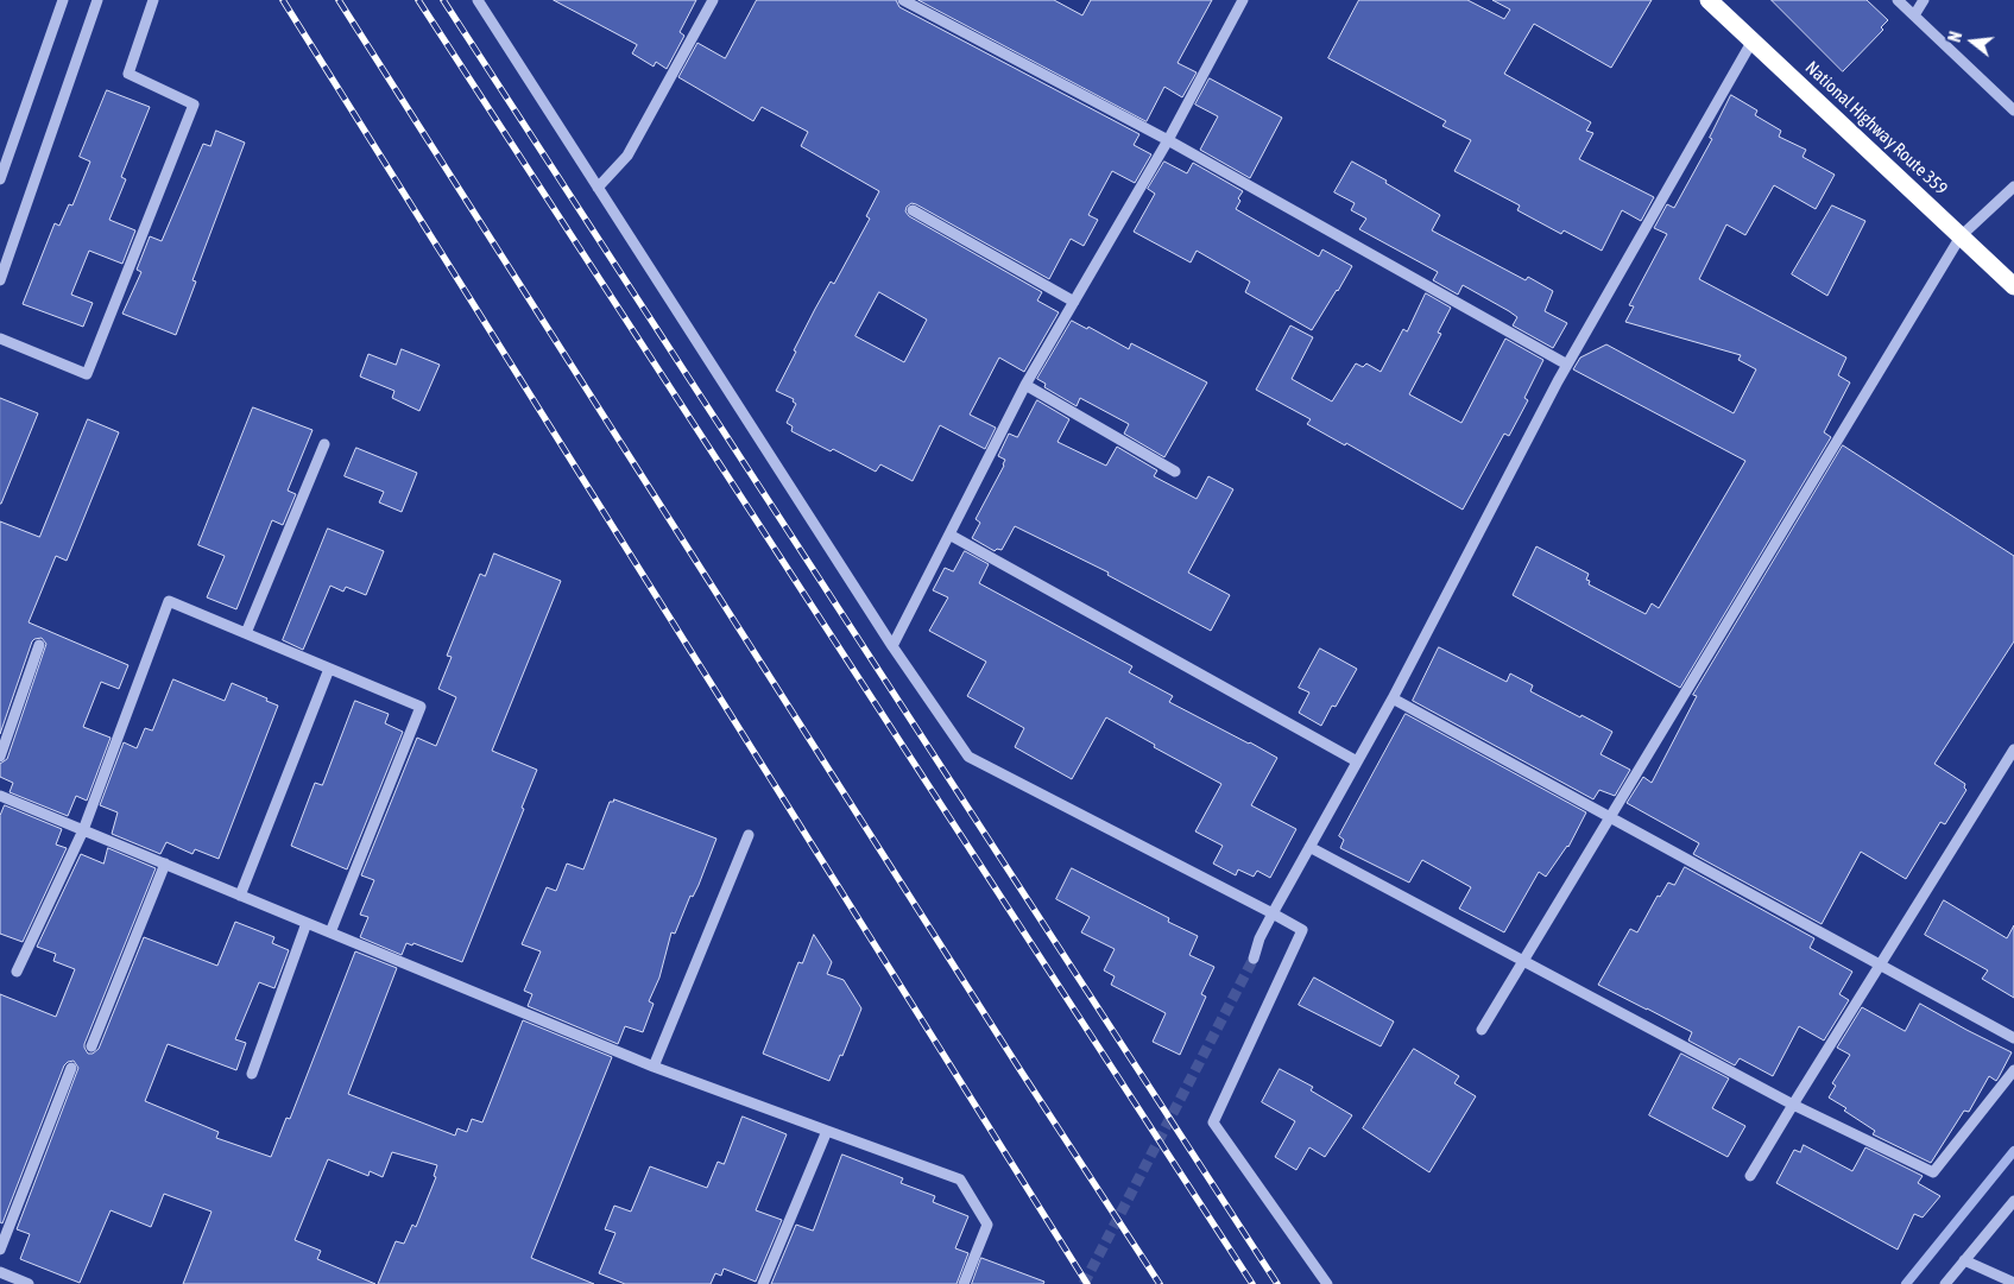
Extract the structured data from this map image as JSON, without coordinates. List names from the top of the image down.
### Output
{
  "streets": {
    "highway": ["National Highway Route 359"]
  },
  "north": "left"
}
